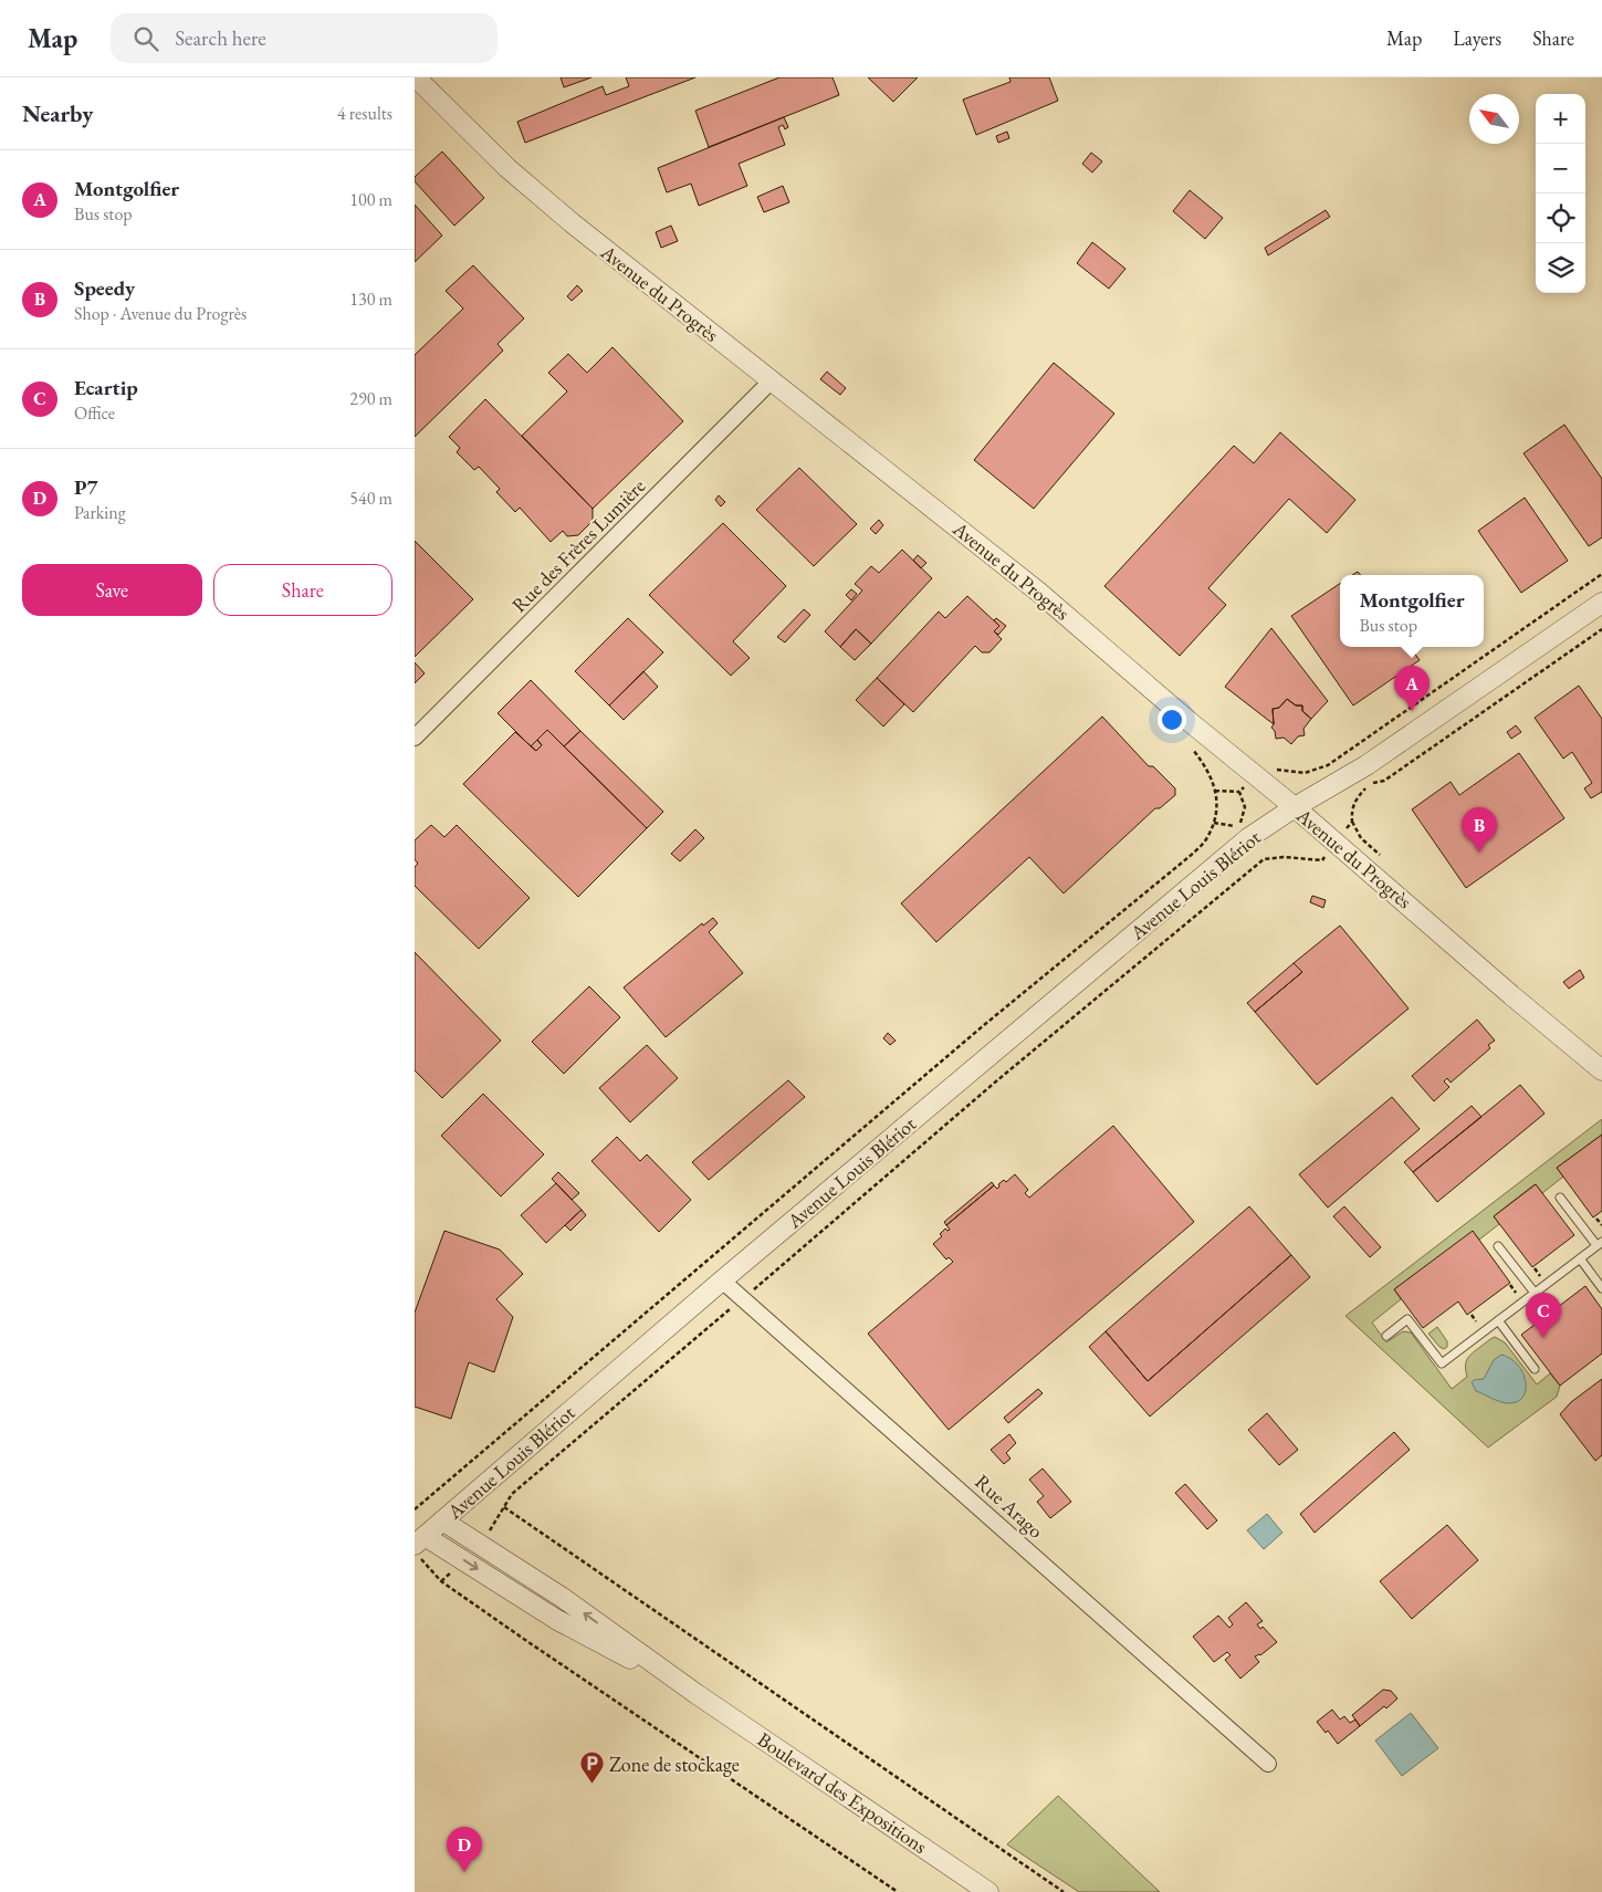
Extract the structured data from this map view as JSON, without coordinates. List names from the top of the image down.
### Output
{
  "streets": {
    "street": [
      "Avenue du Progrès",
      "Rue des Frères Lumière",
      "Avenue Louis Blériot",
      "Rue Arago",
      "Boulevard des Expositions"
    ]
  },
  "crossings": [
    ["Avenue du Progrès", "Rue des Frères Lumière"],
    ["Avenue du Progrès", "Avenue Louis Blériot"],
    ["Avenue Louis Blériot", "Rue Arago"],
    ["Avenue Louis Blériot", "Boulevard des Expositions"]
  ],
  "places": {
    "parking": ["Zone de stockage"]
  },
  "north": "top left",
  "page": {
    "header": "Map",
    "search": "Search here",
    "nav": ["Map", "Layers", "Share"],
    "heading": ["Nearby", "4 results"],
    "map_buttons": ["+", "−"],
    "list": [
      {
        "mark": "A",
        "name": "Montgolfier",
        "note": "Bus stop",
        "value": "100 m"
      },
      {
        "mark": "B",
        "name": "Speedy",
        "note": "Shop · Avenue du Progrès",
        "value": "130 m"
      },
      {
        "mark": "C",
        "name": "Ecartip",
        "note": "Office",
        "value": "290 m"
      },
      {
        "mark": "D",
        "name": "P7",
        "note": "Parking",
        "value": "540 m"
      }
    ],
    "buttons": ["Save", "Share"],
    "popup": ["Montgolfier", "Bus stop"],
    "pins": [
      "A",
      "B",
      "C",
      "D"
    ]
  }
}
